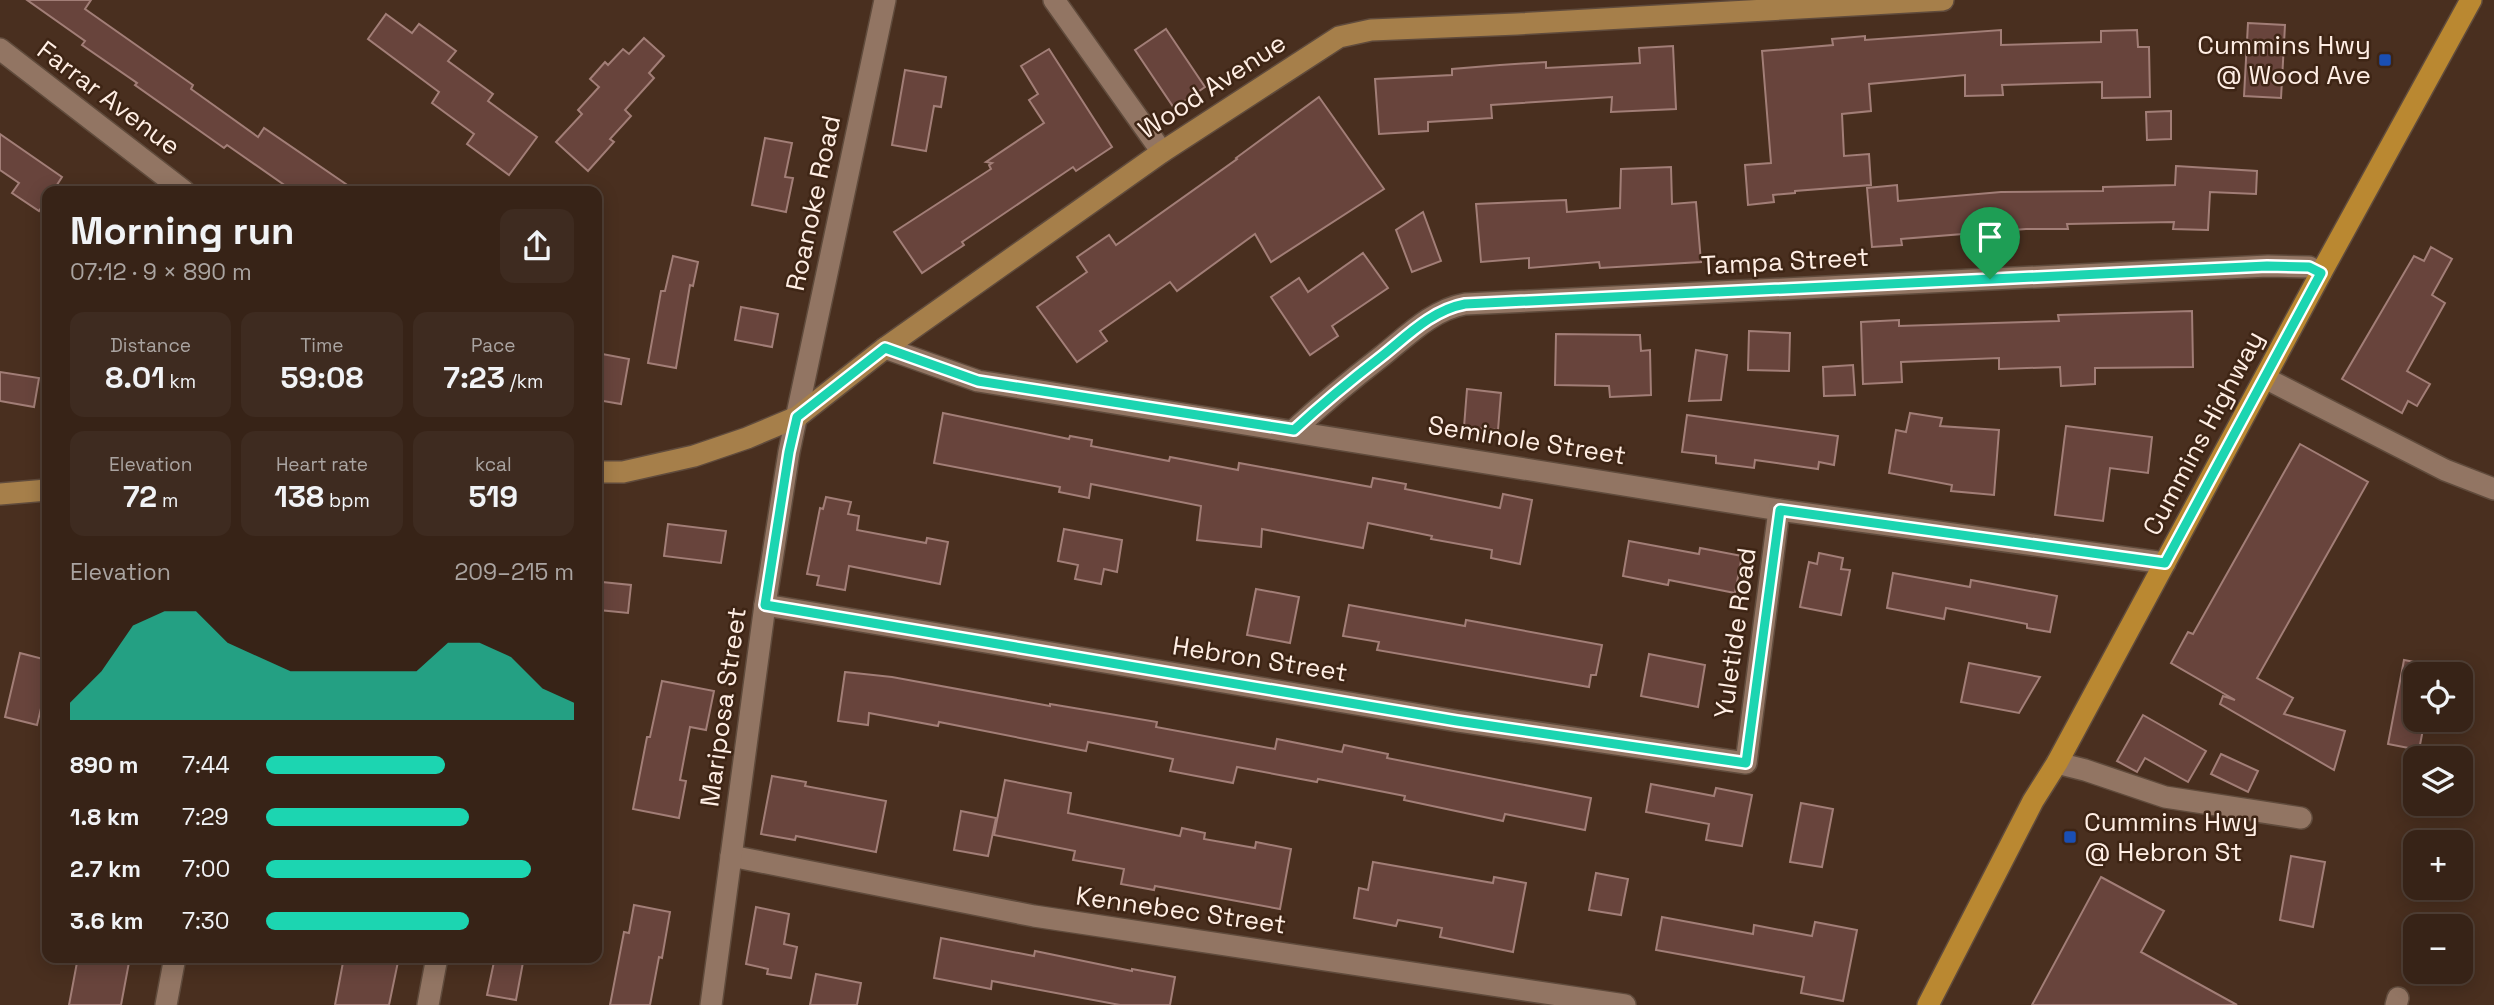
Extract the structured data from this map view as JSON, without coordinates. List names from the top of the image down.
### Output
{
  "streets": {
    "main road": ["Wood Avenue", "Cummins Highway"],
    "street": [
      "Farrar Avenue",
      "Roanoke Road",
      "Tampa Street",
      "Seminole Street",
      "Yuletide Road",
      "Hebron Street",
      "Mariposa Street",
      "Kennebec Street"
    ]
  },
  "crossings": [
    ["Wood Avenue", "Roanoke Road"],
    ["Wood Avenue", "Seminole Street"],
    ["Wood Avenue", "Mariposa Street"],
    ["Roanoke Road", "Mariposa Street"],
    ["Tampa Street", "Cummins Highway"],
    ["Tampa Street", "Seminole Street"],
    ["Cummins Highway", "Seminole Street"],
    ["Seminole Street", "Yuletide Road"],
    ["Yuletide Road", "Hebron Street"],
    ["Hebron Street", "Mariposa Street"],
    ["Mariposa Street", "Kennebec Street"]
  ],
  "places": {
    "transit": ["Cummins Hwy @ Wood Ave", "Cummins Hwy @ Hebron St"]
  },
  "page": {
    "heading": ["Morning run", "07:12 · 9 × 890 m"],
    "stats": [
      ["Distance", "8.01 km"],
      ["Time", "59:08"],
      ["Pace", "7:23 /km"],
      ["Elevation", "72 m"],
      ["Heart rate", "138 bpm"],
      ["kcal", "519"]
    ],
    "chart": ["Elevation", "209–215 m"],
    "map_buttons": ["+", "−"],
    "list": [
      {
        "name": "890 m",
        "note": "7:44"
      },
      {
        "name": "1.8 km",
        "note": "7:29"
      },
      {
        "name": "2.7 km",
        "note": "7:00"
      },
      {
        "name": "3.6 km",
        "note": "7:30"
      }
    ]
  }
}
